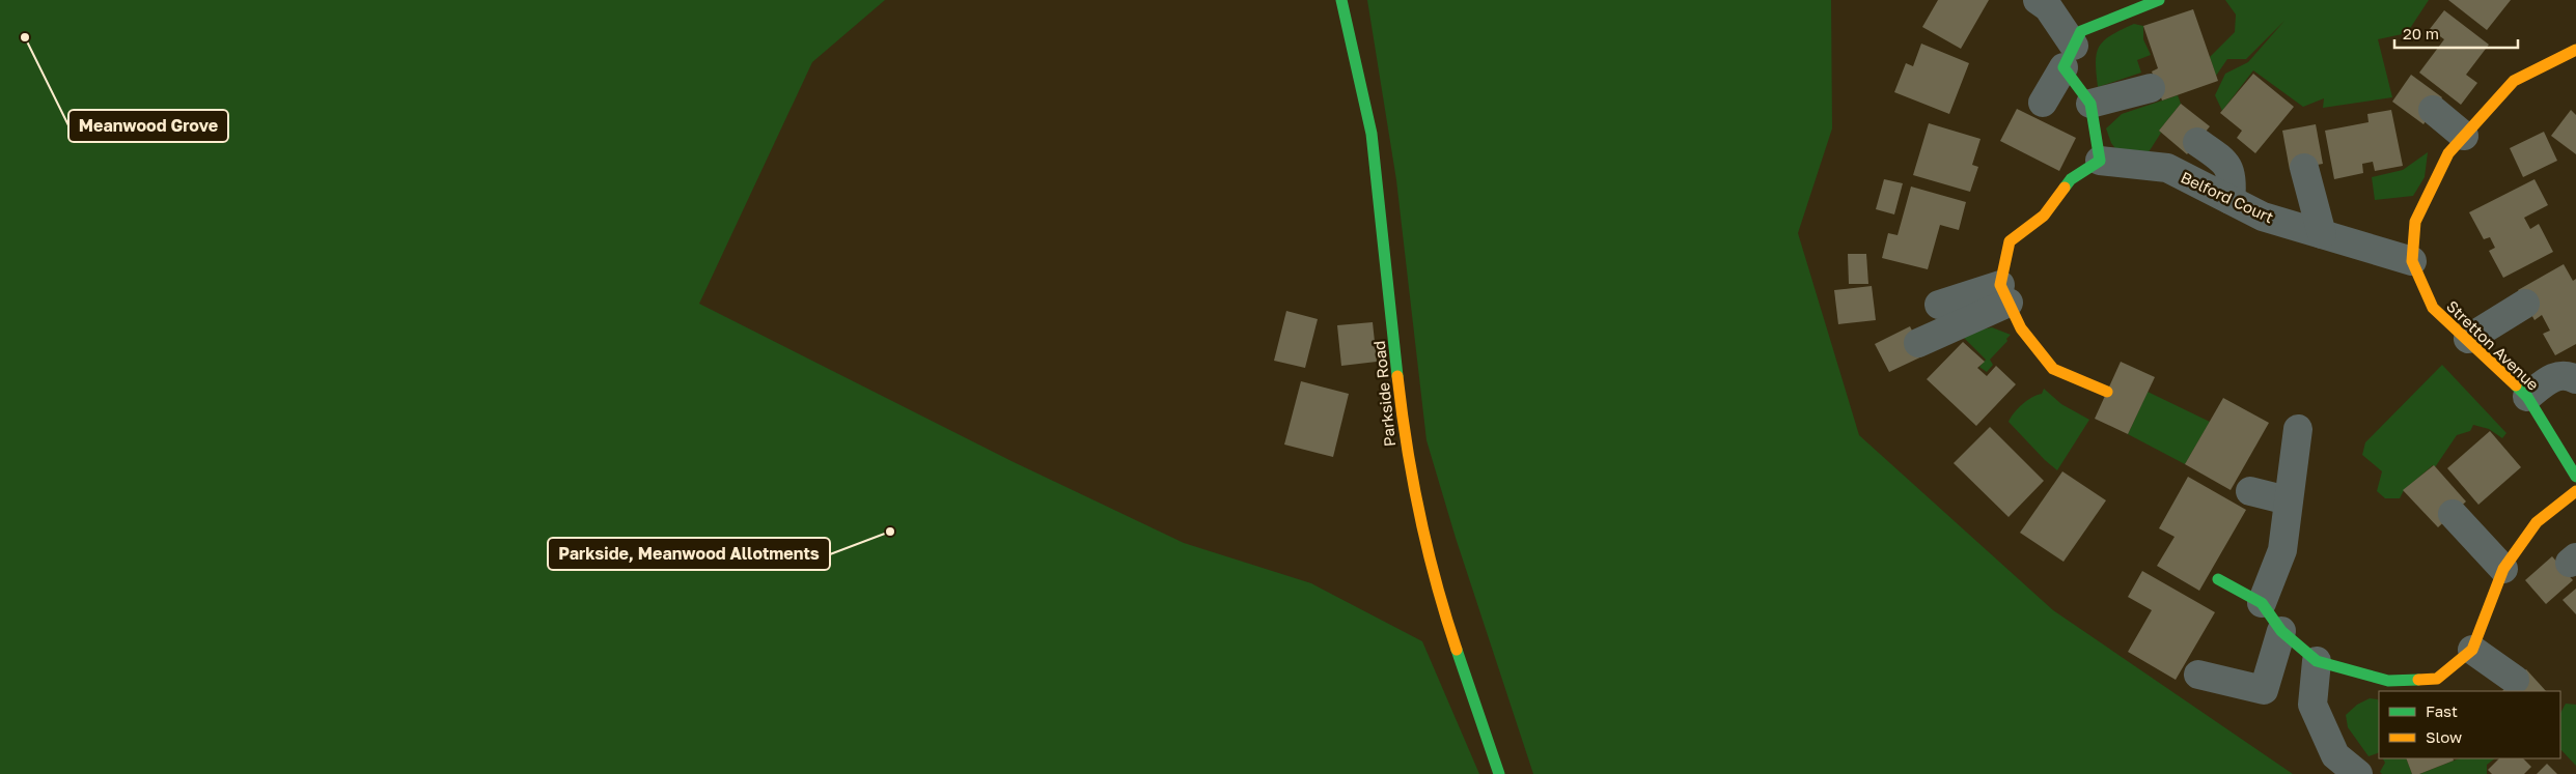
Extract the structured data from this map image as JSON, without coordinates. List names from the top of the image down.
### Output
{
  "streets": {
    "street": ["Belford Court", "Stretton Avenue", "Parkside Road"]
  },
  "crossings": [
    ["Belford Court", "Stretton Avenue"]
  ],
  "places": ["Meanwood Grove", "Parkside, Meanwood Allotments"],
  "legend": ["Fast", "Slow"],
  "scale_bar": "20 m"
}
